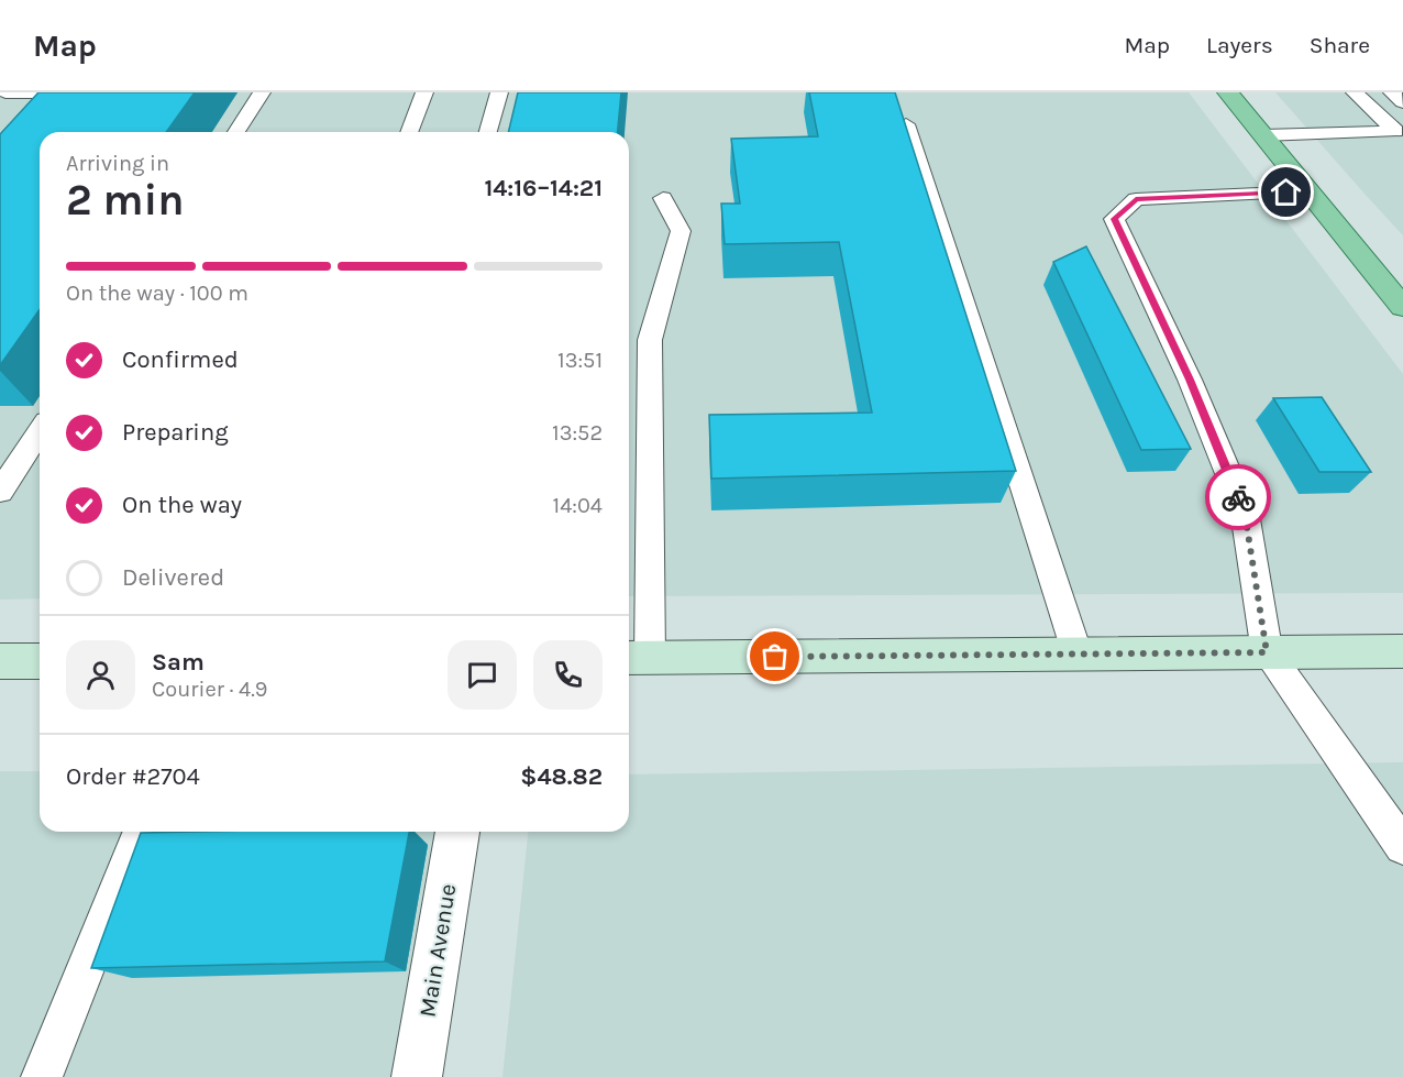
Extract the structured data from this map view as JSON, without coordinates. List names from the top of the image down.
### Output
{
  "streets": {
    "street": ["Main Avenue"]
  },
  "page": {
    "header": "Map",
    "nav": ["Map", "Layers", "Share"],
    "heading": ["2 min", "Arriving in", "14:16–14:21"],
    "panel": [
      "Sam",
      "Courier · 4.9",
      "Order #2704",
      "$48.82"
    ],
    "bar": "On the way · 100 m",
    "list": [
      ["Confirmed", "13:51"],
      ["Preparing", "13:52"],
      ["On the way", "14:04"],
      "Delivered"
    ]
  }
}
